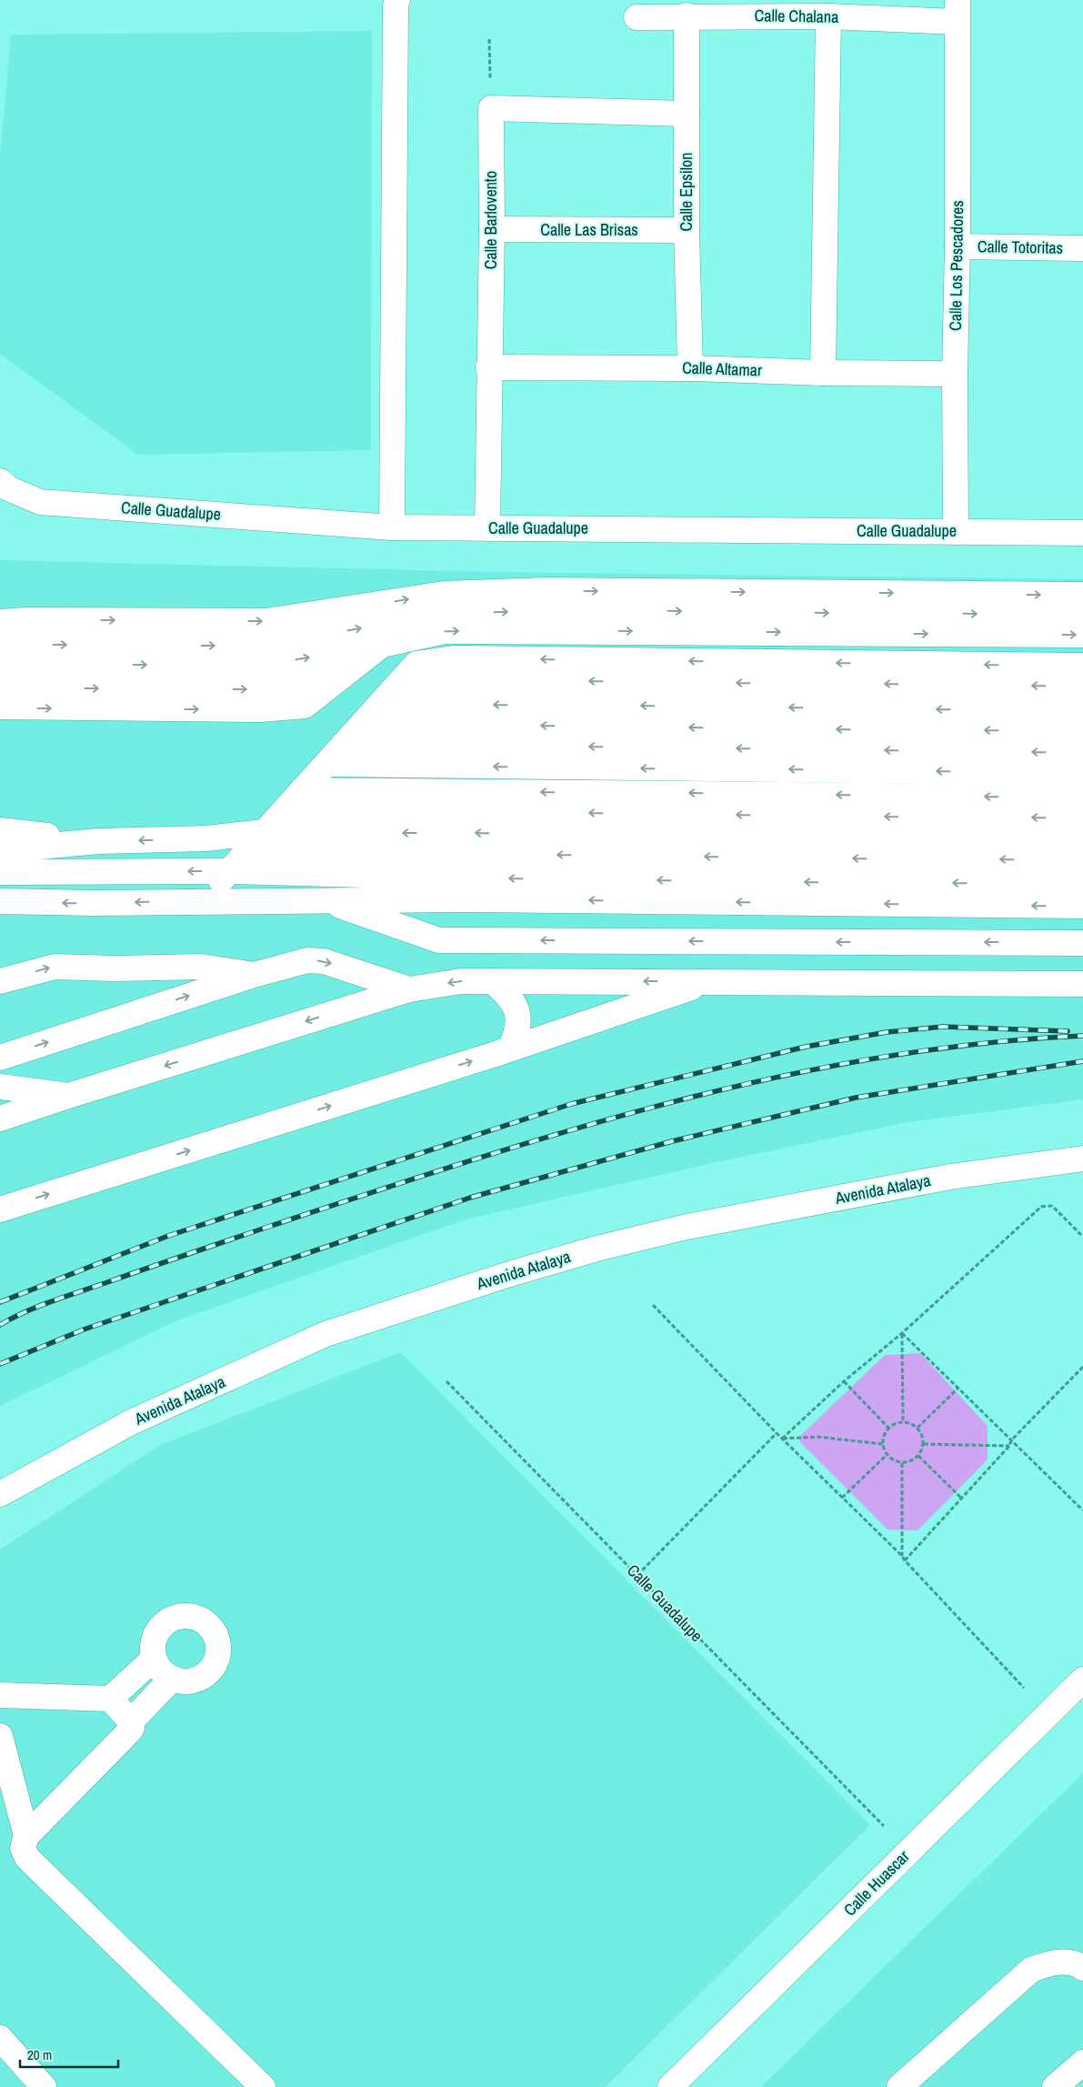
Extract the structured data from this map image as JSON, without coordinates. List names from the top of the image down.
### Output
{
  "streets": {
    "street": [
      "Calle Chalana",
      "Calle Epsilon",
      "Calle Barlovento",
      "Calle Las Brisas",
      "Calle Totoritas",
      "Calle Los Pescadores",
      "Calle Altamar",
      "Calle Guadalupe",
      "Avenida Atalaya",
      "Calle Huascar"
    ]
  },
  "crossings": [
    ["Calle Chalana", "Calle Epsilon"],
    ["Calle Chalana", "Calle Los Pescadores"],
    ["Calle Epsilon", "Calle Las Brisas"],
    ["Calle Epsilon", "Calle Altamar"],
    ["Calle Barlovento", "Calle Las Brisas"],
    ["Calle Barlovento", "Calle Altamar"],
    ["Calle Barlovento", "Calle Guadalupe"],
    ["Calle Totoritas", "Calle Los Pescadores"],
    ["Calle Los Pescadores", "Calle Altamar"],
    ["Calle Los Pescadores", "Calle Guadalupe"]
  ],
  "scale_bar": "20 m"
}
